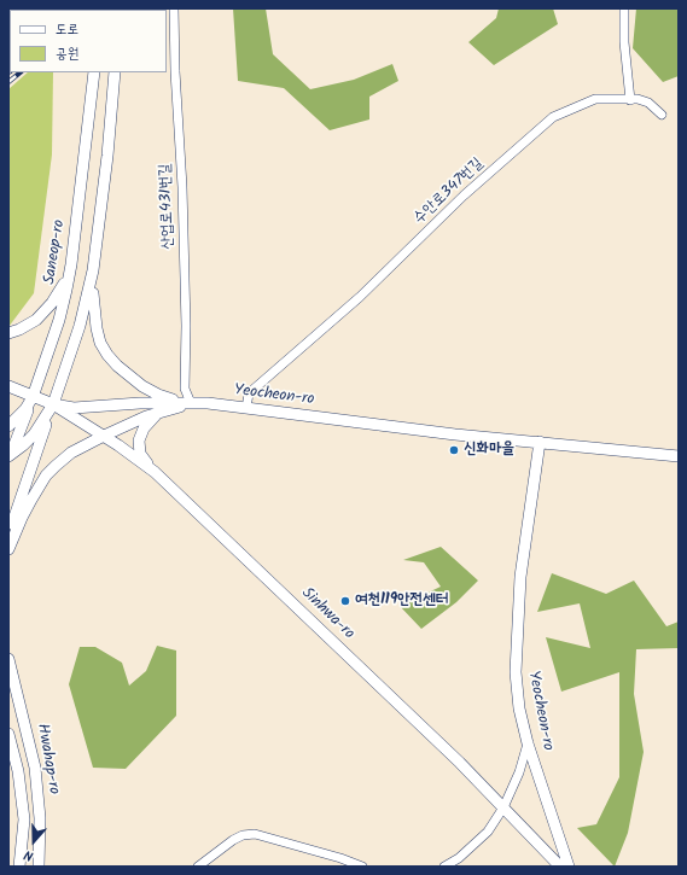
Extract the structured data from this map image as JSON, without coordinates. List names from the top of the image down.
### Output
{
  "streets": {
    "main road": [
      "Saneop-ro",
      "Yeocheon-ro",
      "Sinhwa-ro",
      "Hwahap-ro"
    ],
    "street": ["수안로347번길", "산업로431번길"]
  },
  "crossings": [
    ["수안로347번길", "Yeocheon-ro"],
    ["산업로431번길", "Yeocheon-ro"],
    ["Saneop-ro", "Yeocheon-ro"],
    ["Yeocheon-ro", "Sinhwa-ro"]
  ],
  "places": ["신화마을", "여천119안전센터"],
  "legend": ["도로", "공원"],
  "north": "bottom"
}
